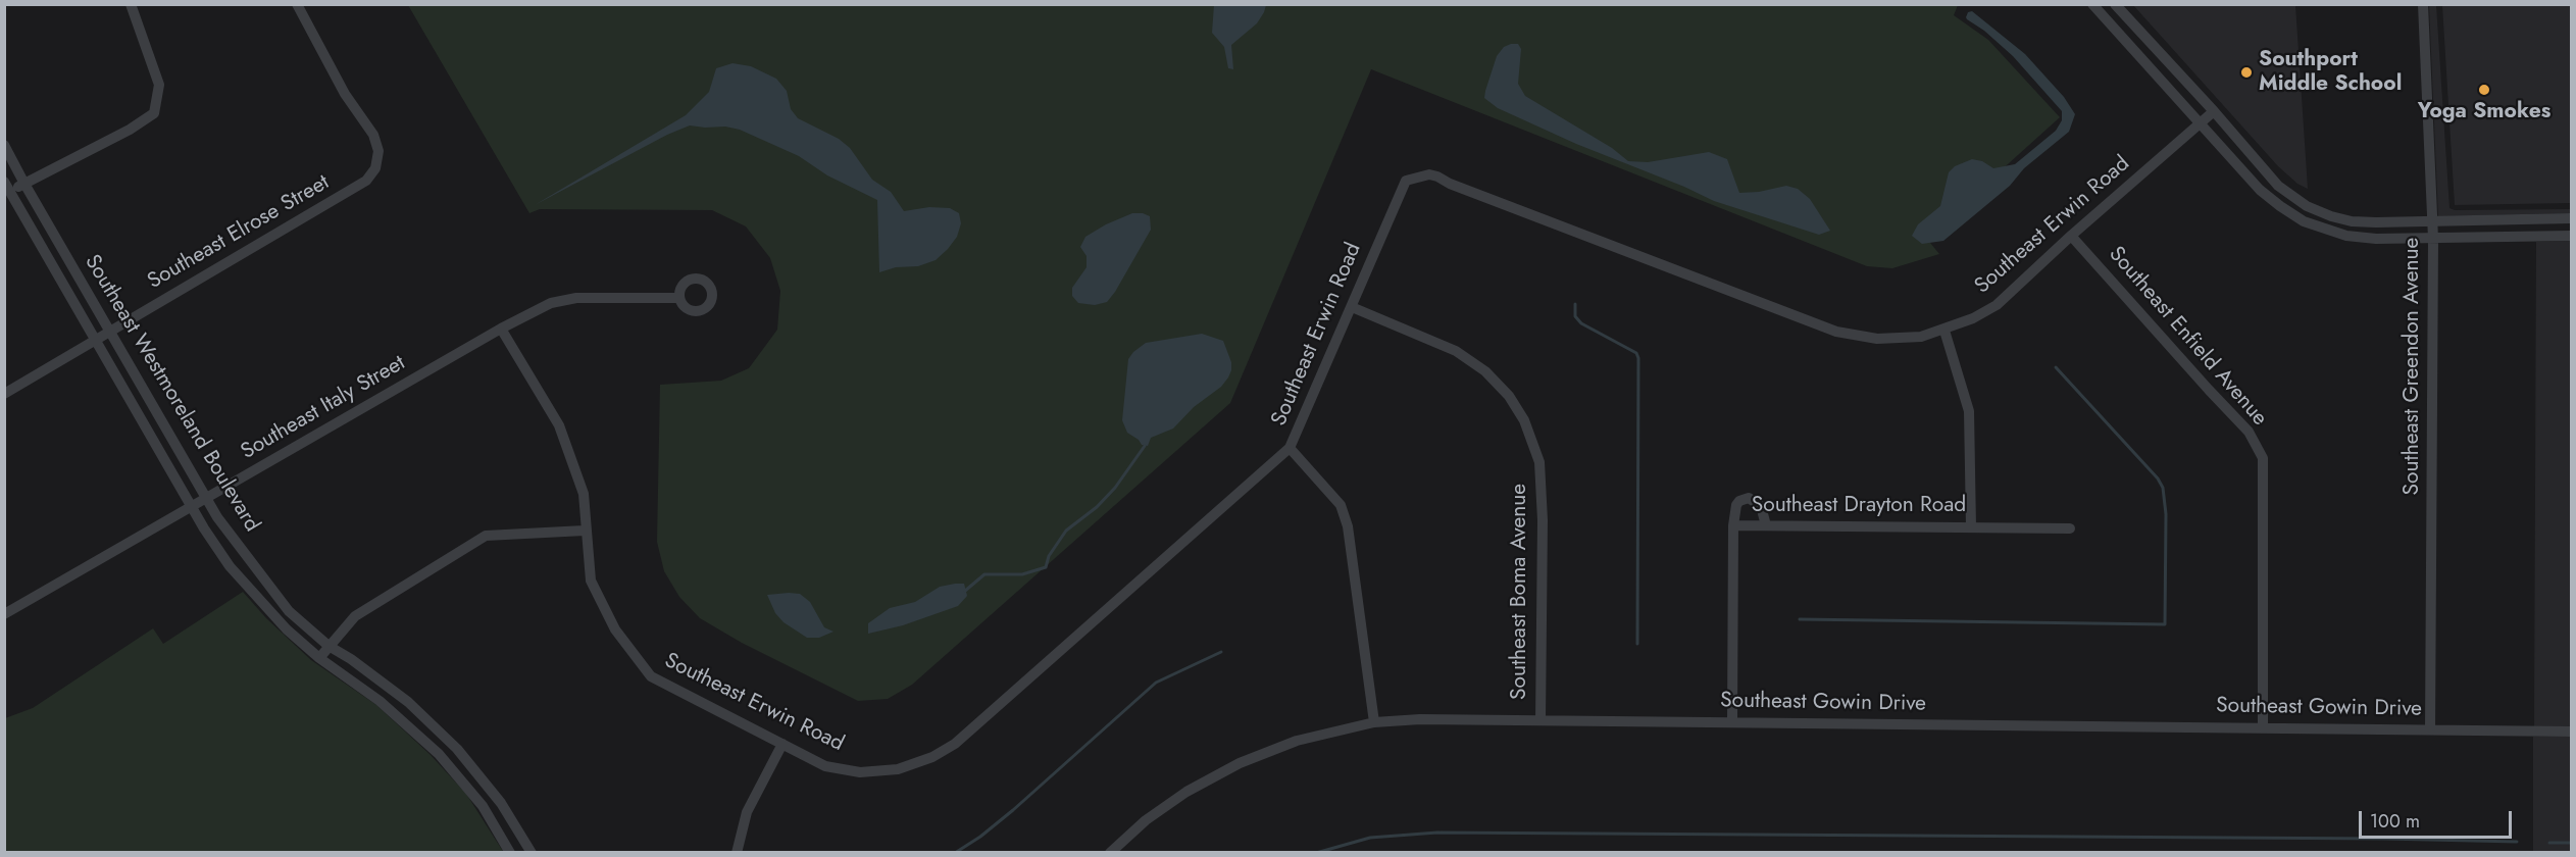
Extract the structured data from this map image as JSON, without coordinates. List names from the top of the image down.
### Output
{
  "streets": {
    "street": [
      "Southeast Erwin Road",
      "Southeast Elrose Street",
      "Southeast Enfield Avenue",
      "Southeast Greendon Avenue",
      "Southeast Westmoreland Boulevard",
      "Southeast Italy Street",
      "Southeast Drayton Road",
      "Southeast Boma Avenue",
      "Southeast Gowin Drive"
    ]
  },
  "crossings": [
    ["Southeast Erwin Road", "Southeast Enfield Avenue"],
    ["Southeast Erwin Road", "Southeast Italy Street"],
    ["Southeast Erwin Road", "Southeast Boma Avenue"],
    ["Southeast Elrose Street", "Southeast Westmoreland Boulevard"],
    ["Southeast Enfield Avenue", "Southeast Gowin Drive"],
    ["Southeast Greendon Avenue", "Southeast Gowin Drive"],
    ["Southeast Westmoreland Boulevard", "Southeast Italy Street"],
    ["Southeast Drayton Road", "Southeast Gowin Drive"],
    ["Southeast Boma Avenue", "Southeast Gowin Drive"]
  ],
  "places": ["Southport Middle School", "Yoga Smokes"],
  "scale_bar": "100 m"
}
